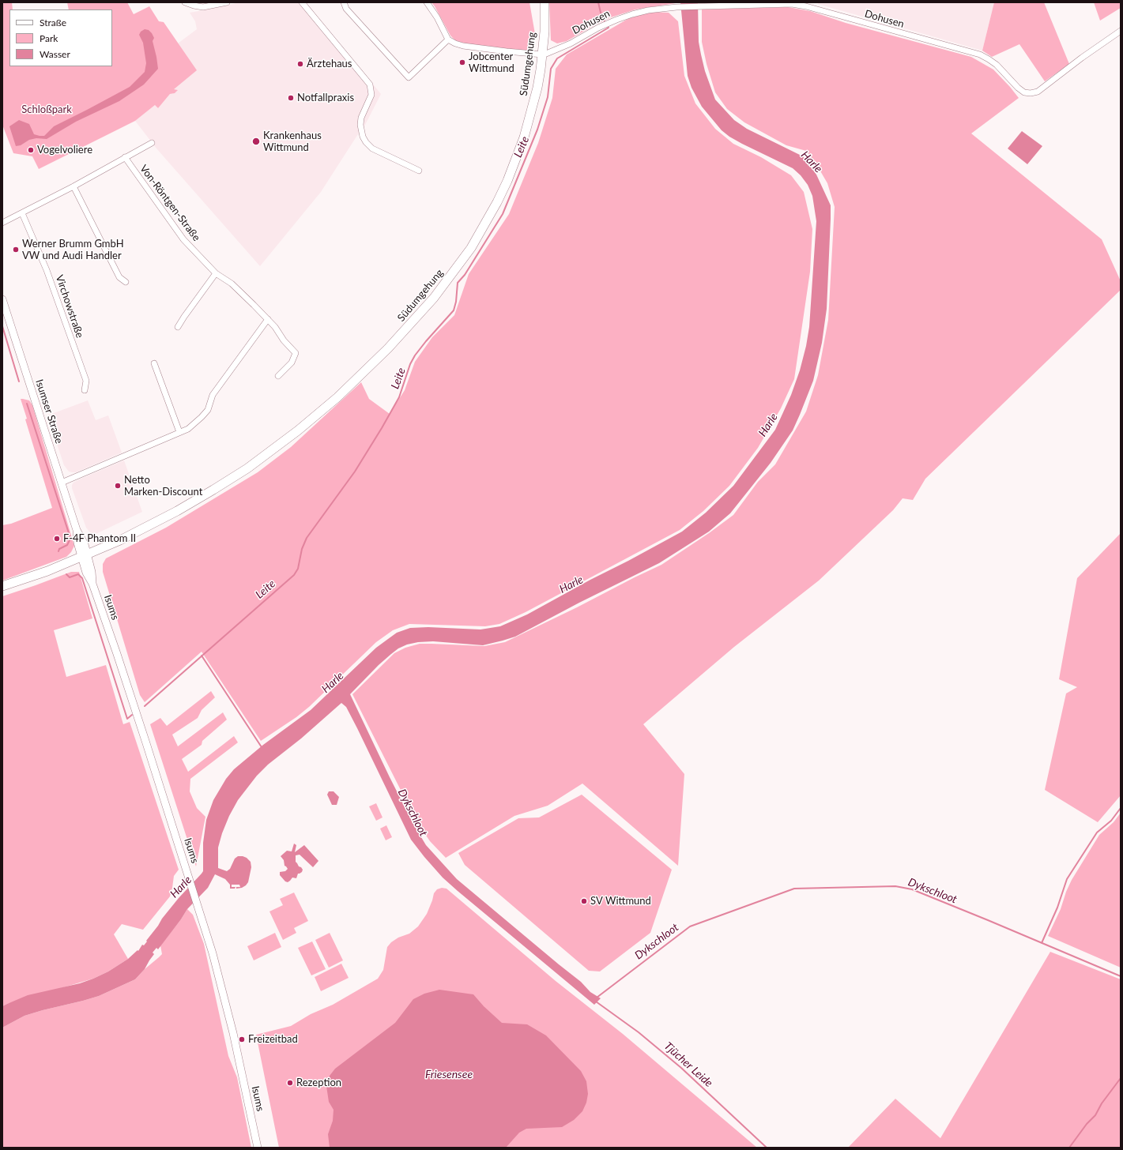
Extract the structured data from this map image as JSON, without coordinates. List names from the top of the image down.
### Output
{
  "streets": {
    "main road": ["Südumgehung", "Isumser Straße", "Isums"],
    "street": ["Dohusen", "Von-Röntgen-Straße", "Virchowstraße"]
  },
  "crossings": [
    ["Dohusen", "Südumgehung"],
    ["Südumgehung", "Isumser Straße"],
    ["Südumgehung", "Isums"],
    ["Isumser Straße", "Isums"]
  ],
  "water": [
    "Leite",
    "Harle",
    "Dykschloot",
    "Tjücher Leide",
    "Friesensee"
  ],
  "parks": ["Schloßpark"],
  "places": [
    "Jobcenter Wittmund",
    "Ärztehaus",
    "Notfallpraxis",
    "Krankenhaus Wittmund",
    "Vogelvoliere",
    "Werner Brumm GmbH VW und Audi Handler",
    "Netto Marken-Discount",
    "F-4F Phantom II",
    "SV Wittmund",
    "Freizeitbad",
    "Rezeption"
  ],
  "legend": ["Straße", "Park", "Wasser"]
}
